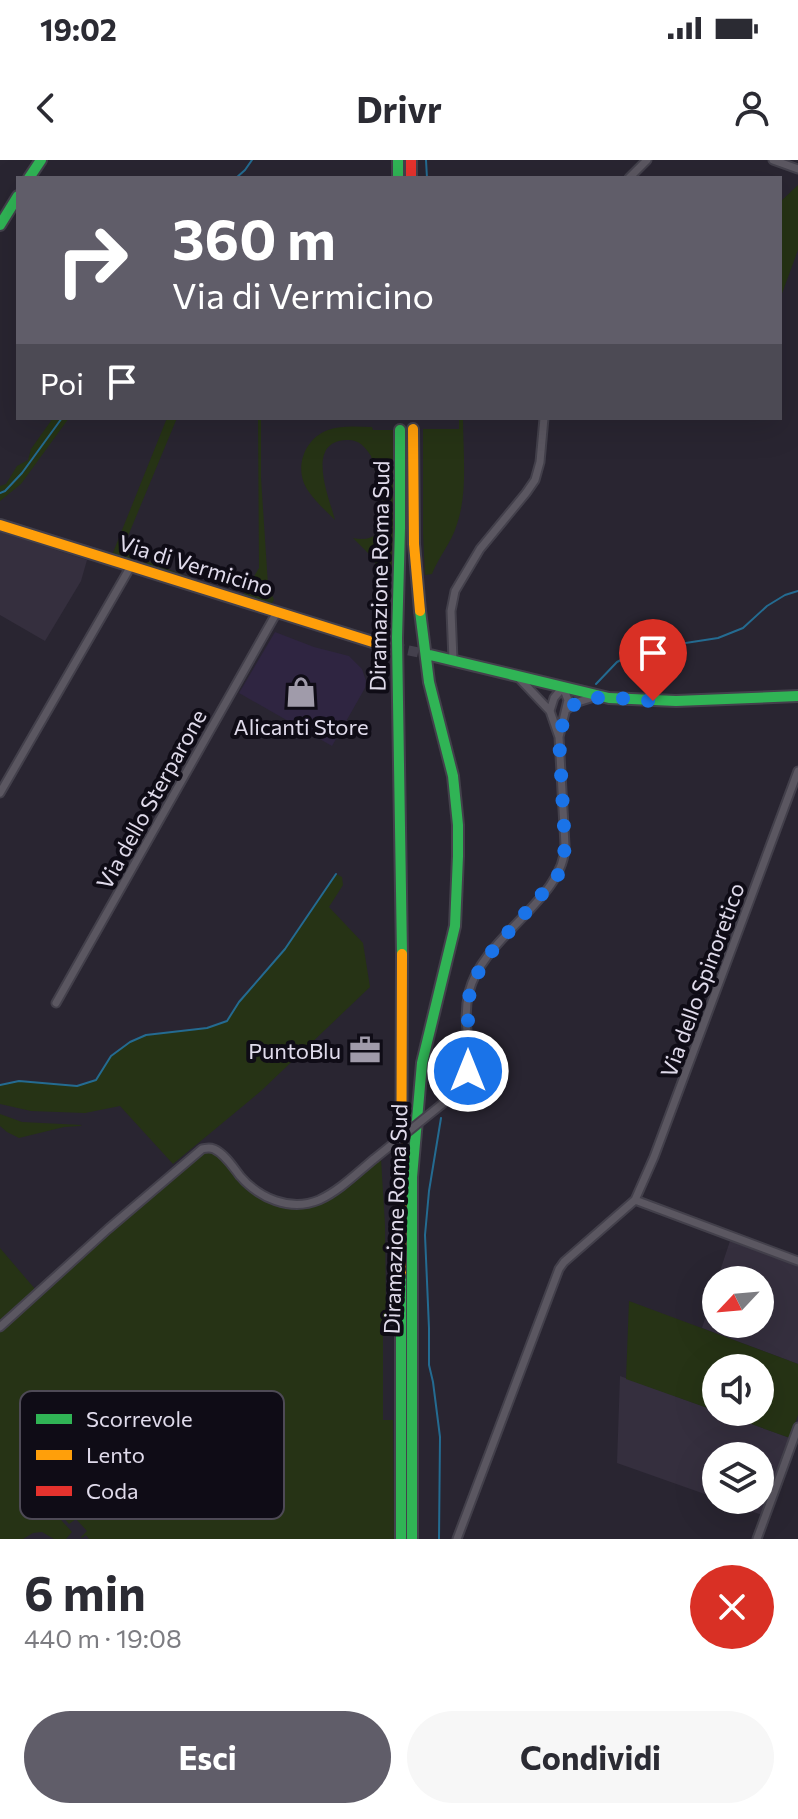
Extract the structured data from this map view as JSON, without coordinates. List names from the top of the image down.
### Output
{
  "streets": {
    "main road": ["Via di Vermicino", "Diramazione Roma Sud"],
    "street": ["Via dello Sterparone", "Via dello Spinoretico"]
  },
  "crossings": [
    ["Via di Vermicino", "Via dello Sterparone"]
  ],
  "places": {
    "shop": ["Alicanti Store"],
    "office": ["PuntoBlu"]
  },
  "legend": ["Scorrevole", "Lento", "Coda"],
  "north": "bottom left",
  "page": {
    "status": "19:02",
    "header": "Drivr",
    "turn": ["360 m", "Via di Vermicino"],
    "then": "Poi",
    "heading": ["6 min", "440 m · 19:08"],
    "buttons": ["Esci", "Condividi"]
  }
}
